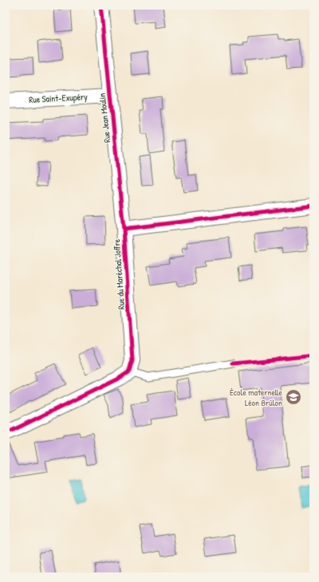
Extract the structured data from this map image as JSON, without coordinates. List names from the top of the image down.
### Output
{
  "streets": {
    "street": ["Rue Saint-Exupéry", "Rue Jean Moulin", "Rue du Maréchal Joffre"]
  },
  "crossings": [
    ["Rue Saint-Exupéry", "Rue Jean Moulin"],
    ["Rue Jean Moulin", "Rue du Maréchal Joffre"]
  ],
  "places": {
    "school or university": ["École maternelle Léon Brûlon"]
  }
}
